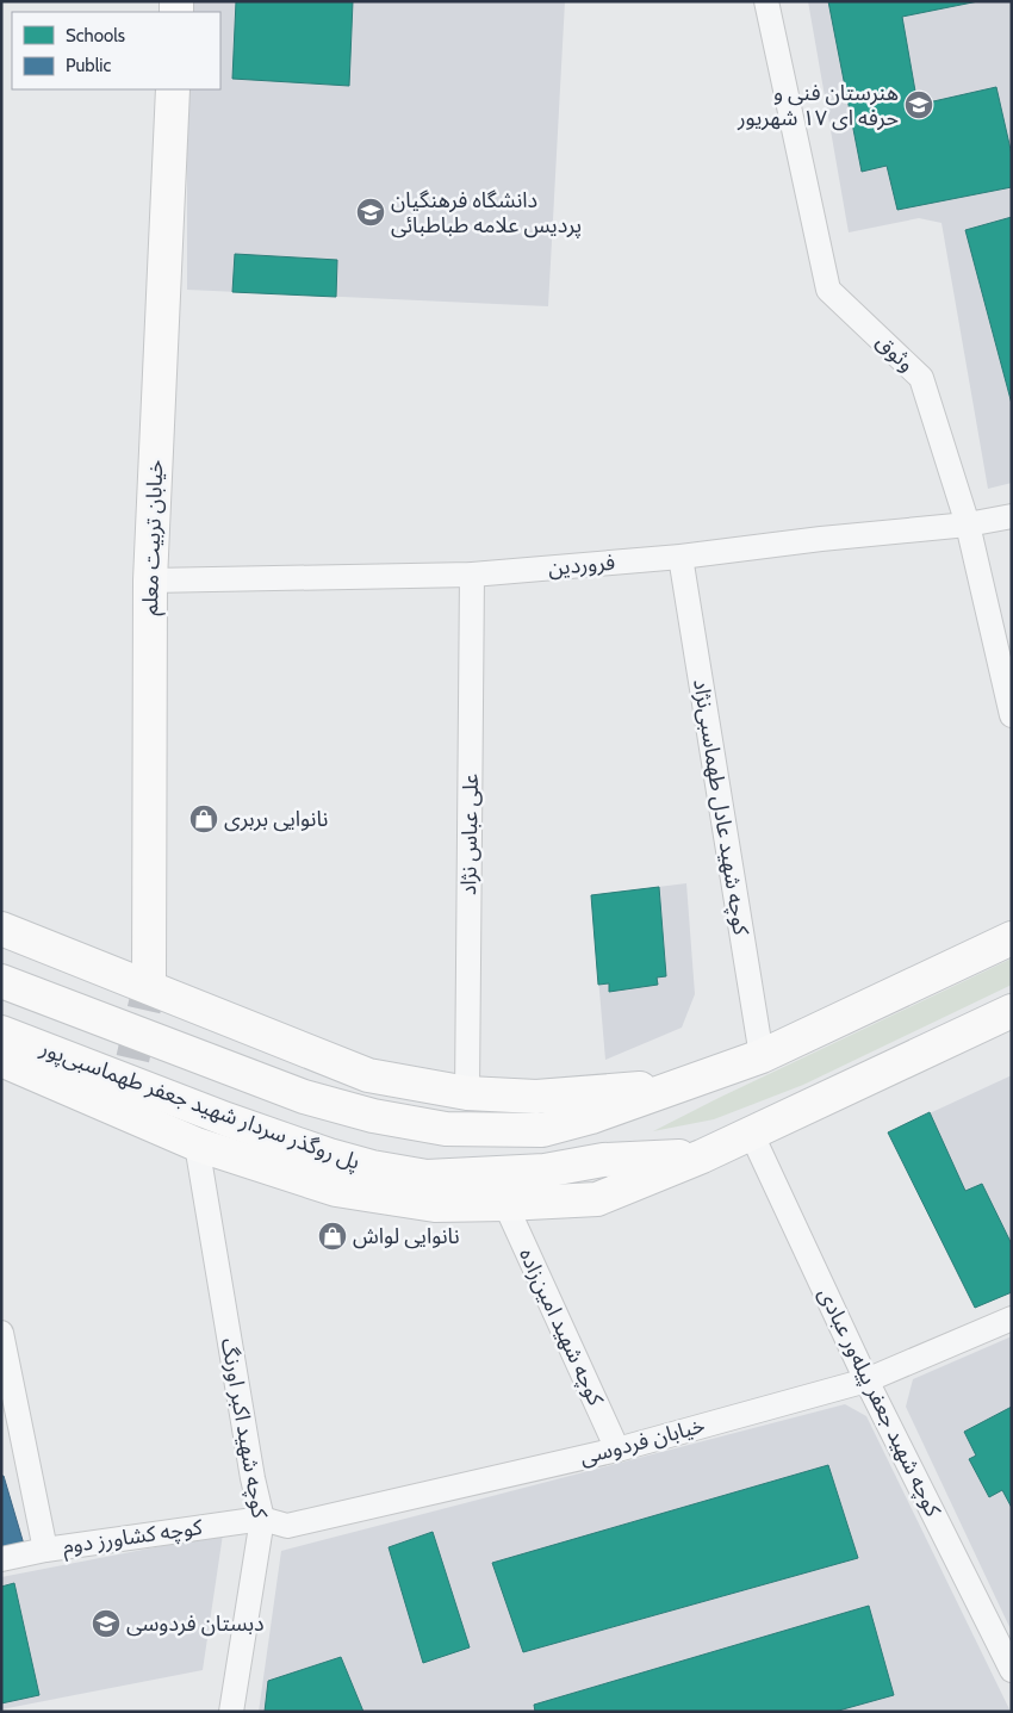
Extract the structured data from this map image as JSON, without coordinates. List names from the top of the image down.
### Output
{
  "streets": {
    "main road": ["خیابان تربیت معلم", "پل روگذر سردار شهید جعفر طهماسبی‌پور"],
    "street": [
      "وثوق",
      "فروردین",
      "کوچه شهید عادل طهماسبی‌نژاد",
      "علی عباس نژاد",
      "کوچه شهید امین‌زاده",
      "کوچه شهید جعفر پیله‌ور عبادی",
      "کوچه شهید اکبر اورنگ",
      "خیابان فردوسی",
      "کوچه کشاورز دوم"
    ]
  },
  "crossings": [
    ["وثوق", "فروردین"],
    ["خیابان تربیت معلم", "فروردین"],
    ["فروردین", "کوچه شهید عادل طهماسبی‌نژاد"],
    ["فروردین", "علی عباس نژاد"],
    ["کوچه شهید عادل طهماسبی‌نژاد", "پل روگذر سردار شهید جعفر طهماسبی‌پور"],
    ["کوچه شهید امین‌زاده", "خیابان فردوسی"],
    ["کوچه شهید جعفر پیله‌ور عبادی", "خیابان فردوسی"],
    ["کوچه شهید اکبر اورنگ", "خیابان فردوسی"],
    ["کوچه شهید اکبر اورنگ", "کوچه کشاورز دوم"],
    ["خیابان فردوسی", "کوچه کشاورز دوم"]
  ],
  "places": {
    "school or university": ["هنرستان فنی و حرفه ای ۱۷ شهریور", "دانشگاه فرهنگیان پردیس علامه طباطبائی", "دبستان فردوسی"],
    "shop": ["نانوایی بربری", "نانوایی لواش"]
  },
  "legend": ["Schools", "Public"]
}
